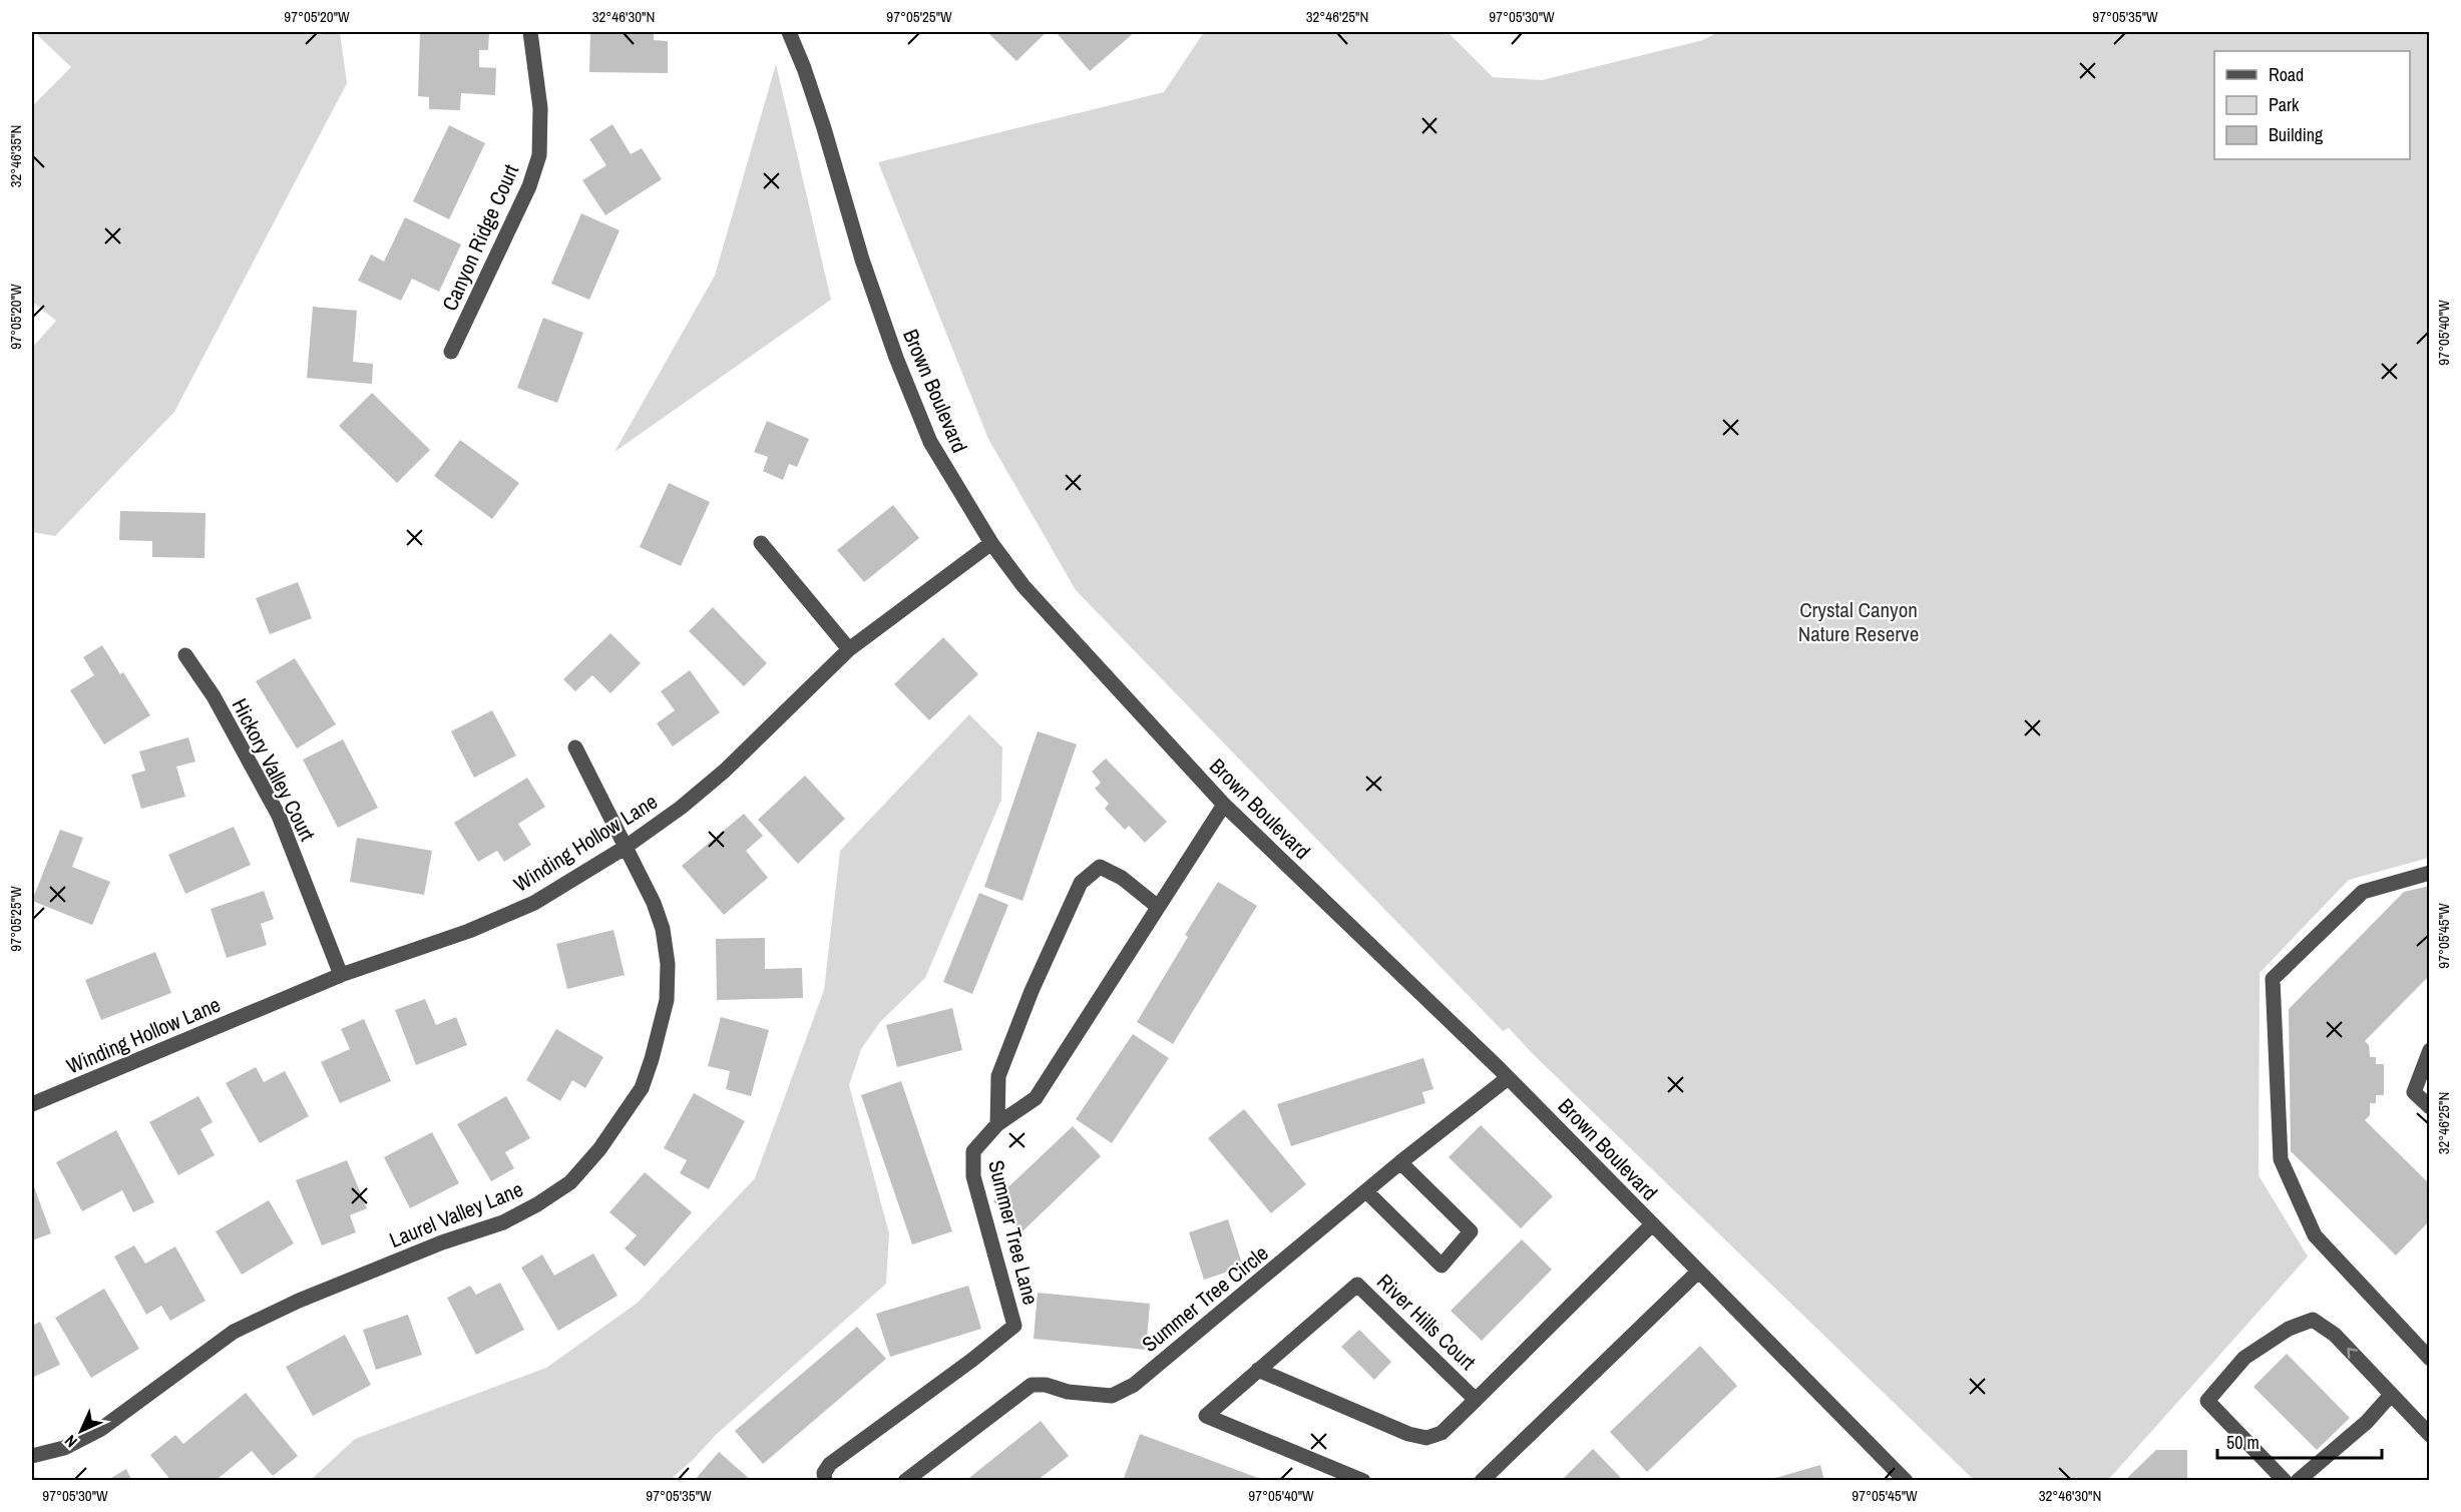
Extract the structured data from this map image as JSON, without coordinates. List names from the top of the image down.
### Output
{
  "streets": {
    "street": [
      "Canyon Ridge Court",
      "Brown Boulevard",
      "Hickory Valley Court",
      "Winding Hollow Lane",
      "Laurel Valley Lane",
      "Summer Tree Lane",
      "Summer Tree Circle",
      "River Hills Court"
    ]
  },
  "crossings": [
    ["Brown Boulevard", "Winding Hollow Lane"],
    ["Brown Boulevard", "Summer Tree Lane"],
    ["Brown Boulevard", "Summer Tree Circle"],
    ["Brown Boulevard", "River Hills Court"],
    ["Hickory Valley Court", "Winding Hollow Lane"],
    ["Winding Hollow Lane", "Laurel Valley Lane"]
  ],
  "parks": ["Crystal Canyon Nature Reserve"],
  "legend": ["Road", "Park", "Building"],
  "scale_bar": "50 m",
  "north": "bottom left",
  "coordinates": [
    "97°05'20\"W",
    "32°46'30\"N",
    "97°05'25\"W",
    "32°46'25\"N",
    "97°05'30\"W",
    "97°05'35\"W",
    "32°46'35\"N",
    "97°05'40\"W",
    "97°05'45\"W"
  ]
}
